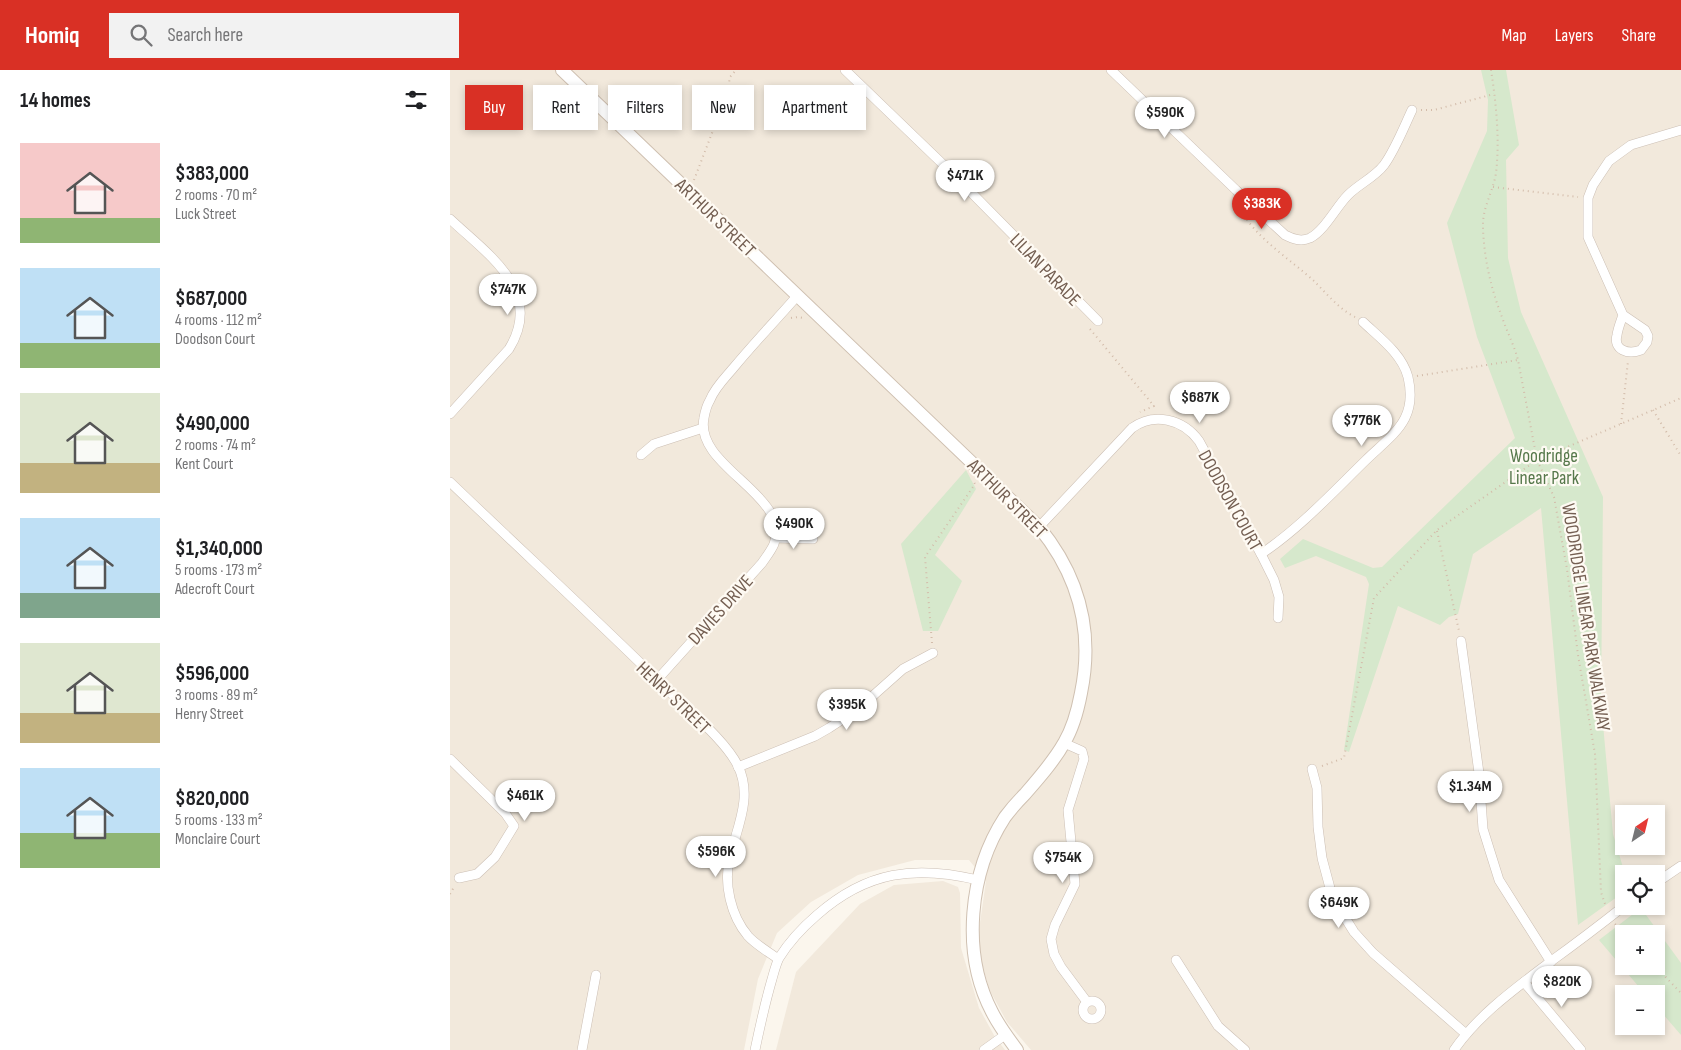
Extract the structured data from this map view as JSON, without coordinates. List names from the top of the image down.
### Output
{
  "streets": {
    "street": [
      "ARTHUR STREET",
      "LILIAN PARADE",
      "DOODSON COURT",
      "DAVIES DRIVE",
      "HENRY STREET"
    ],
    "path": ["WOODRIDGE LINEAR PARK WALKWAY"]
  },
  "crossings": [
    ["ARTHUR STREET", "DOODSON COURT"],
    ["DAVIES DRIVE", "HENRY STREET"]
  ],
  "parks": ["Woodridge Linear Park"],
  "north": "top right",
  "page": {
    "header": "Homiq",
    "search": "Search here",
    "nav": ["Map", "Layers", "Share"],
    "heading": "14 homes",
    "chip": [
      "Buy",
      "Rent",
      "Filters",
      "New",
      "Apartment"
    ],
    "price": [
      "$590K",
      "$471K",
      "$383K",
      "$747K",
      "$687K",
      "$776K",
      "$490K",
      "$395K",
      "$1.34M",
      "$461K",
      "$596K",
      "$754K",
      "$649K",
      "$820K"
    ],
    "list": [
      {
        "name": "$383,000",
        "note": "2 rooms · 70 m² · Luck Street"
      },
      {
        "name": "$687,000",
        "note": "4 rooms · 112 m² · Doodson Court"
      },
      {
        "name": "$490,000",
        "note": "2 rooms · 74 m² · Kent Court"
      },
      {
        "name": "$1,340,000",
        "note": "5 rooms · 173 m² · Adecroft Court"
      },
      {
        "name": "$596,000",
        "note": "3 rooms · 89 m² · Henry Street"
      },
      {
        "name": "$820,000",
        "note": "5 rooms · 133 m² · Monclaire Court"
      }
    ],
    "map_buttons": ["+", "−"]
  }
}
